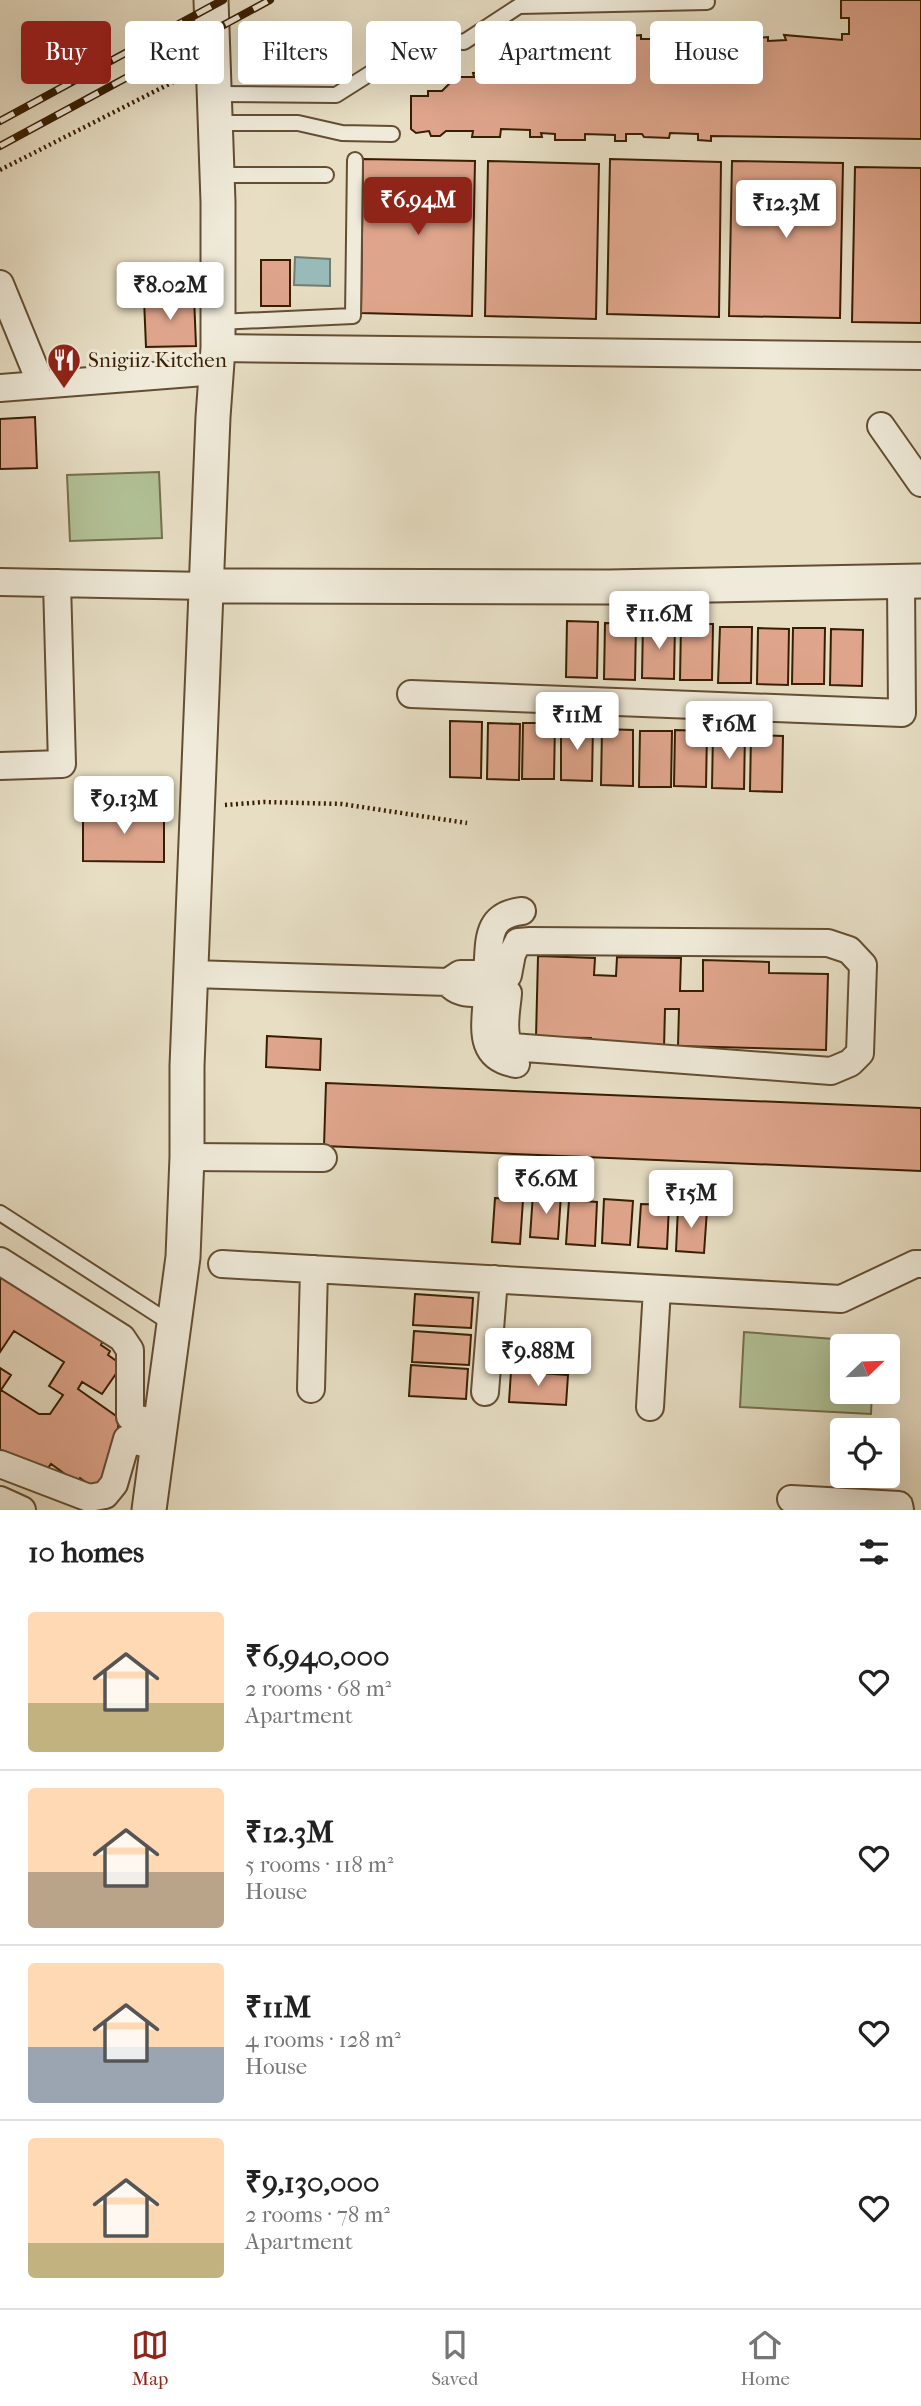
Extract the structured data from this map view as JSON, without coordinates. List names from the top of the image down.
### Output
{
  "places": {
    "restaurant": ["Snigiiz Kitchen"]
  },
  "north": "top right",
  "page": {
    "chip": [
      "Buy",
      "Rent",
      "Filters",
      "New",
      "Apartment",
      "House"
    ],
    "price": [
      "₹6.94M",
      "₹12.3M",
      "₹8.02M",
      "₹11.6M",
      "₹11M",
      "₹16M",
      "₹9.13M",
      "₹6.6M",
      "₹15M",
      "₹9.88M"
    ],
    "heading": "10 homes",
    "list": [
      {
        "name": "₹6,940,000",
        "note": "2 rooms · 68 m² · Apartment"
      },
      {
        "name": "₹12.3M",
        "note": "5 rooms · 118 m² · House"
      },
      {
        "name": "₹11M",
        "note": "4 rooms · 128 m² · House"
      },
      {
        "name": "₹9,130,000",
        "note": "2 rooms · 78 m² · Apartment"
      }
    ],
    "tabs": ["Map", "Saved", "Home"]
  }
}
